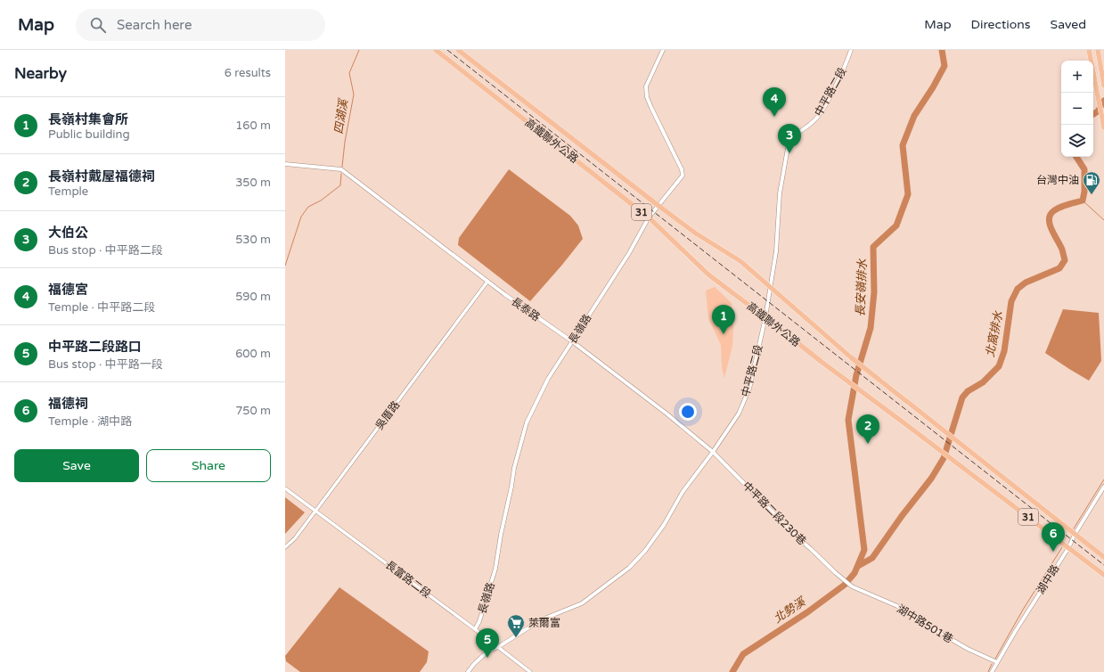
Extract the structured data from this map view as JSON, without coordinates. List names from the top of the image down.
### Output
{
  "streets": {
    "main road": ["高鐵聯外公路", "31"],
    "street": [
      "中平路二段",
      "長泰路",
      "長嶺路",
      "吳厝路",
      "中平路二段230巷",
      "長富路二段",
      "湖中路",
      "湖中路501巷"
    ]
  },
  "crossings": [
    ["中平路二段", "高鐵聯外公路"],
    ["中平路二段", "長泰路"],
    ["中平路二段", "中平路二段230巷"],
    ["中平路二段", "長富路二段"],
    ["高鐵聯外公路", "長嶺路"],
    ["高鐵聯外公路", "湖中路"],
    ["長泰路", "長嶺路"],
    ["長泰路", "吳厝路"],
    ["長泰路", "中平路二段230巷"],
    ["長嶺路", "長富路二段"],
    ["吳厝路", "長富路二段"],
    ["中平路二段230巷", "湖中路501巷"],
    ["湖中路", "湖中路501巷"]
  ],
  "water": [
    "四湖溪",
    "長安嶺排水",
    "北窩排水",
    "北勢溪"
  ],
  "places": {
    "fuel station": ["台灣中油"],
    "supermarket": ["萊爾富"]
  },
  "page": {
    "header": "Map",
    "search": "Search here",
    "nav": ["Map", "Directions", "Saved"],
    "heading": ["Nearby", "6 results"],
    "map_buttons": ["+", "−"],
    "pins": [
      "4",
      "3",
      "1",
      "2",
      "6",
      "5"
    ],
    "list": [
      {
        "mark": "1",
        "name": "長嶺村集會所",
        "note": "Public building",
        "value": "160 m"
      },
      {
        "mark": "2",
        "name": "長嶺村戴屋福德祠",
        "note": "Temple",
        "value": "350 m"
      },
      {
        "mark": "3",
        "name": "大伯公",
        "note": "Bus stop · 中平路二段",
        "value": "530 m"
      },
      {
        "mark": "4",
        "name": "福德宮",
        "note": "Temple · 中平路二段",
        "value": "590 m"
      },
      {
        "mark": "5",
        "name": "中平路二段路口",
        "note": "Bus stop · 中平路一段",
        "value": "600 m"
      },
      {
        "mark": "6",
        "name": "福德祠",
        "note": "Temple · 湖中路",
        "value": "750 m"
      }
    ],
    "buttons": ["Save", "Share"]
  }
}
